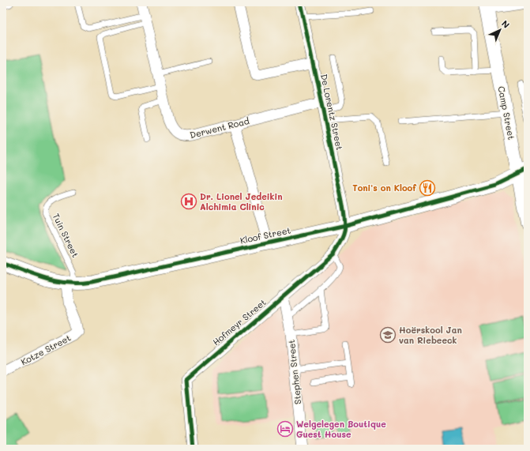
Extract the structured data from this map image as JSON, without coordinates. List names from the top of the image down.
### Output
{
  "streets": {
    "street": [
      "De Lorentz Street",
      "Camp Street",
      "Derwent Road",
      "Kloof Street",
      "Hofmeyr Street",
      "Kotze Street",
      "Stephen Street"
    ],
    "lane": ["Tuin Street"]
  },
  "crossings": [
    ["De Lorentz Street", "Derwent Road"],
    ["De Lorentz Street", "Kloof Street"],
    ["De Lorentz Street", "Hofmeyr Street"],
    ["Camp Street", "Kloof Street"],
    ["Tuin Street", "Kloof Street"],
    ["Tuin Street", "Kotze Street"],
    ["Kloof Street", "Hofmeyr Street"],
    ["Kloof Street", "Kotze Street"],
    ["Hofmeyr Street", "Stephen Street"]
  ],
  "places": {
    "restaurant": ["Toni's on Kloof"],
    "hospital": ["Dr. Lionel Jedeikin Alchimia Clinic"],
    "school or university": ["Hoërskool Jan van Riebeeck"],
    "hotel": ["Welgelegen Boutique Guest House"]
  },
  "north": "top right"
}
